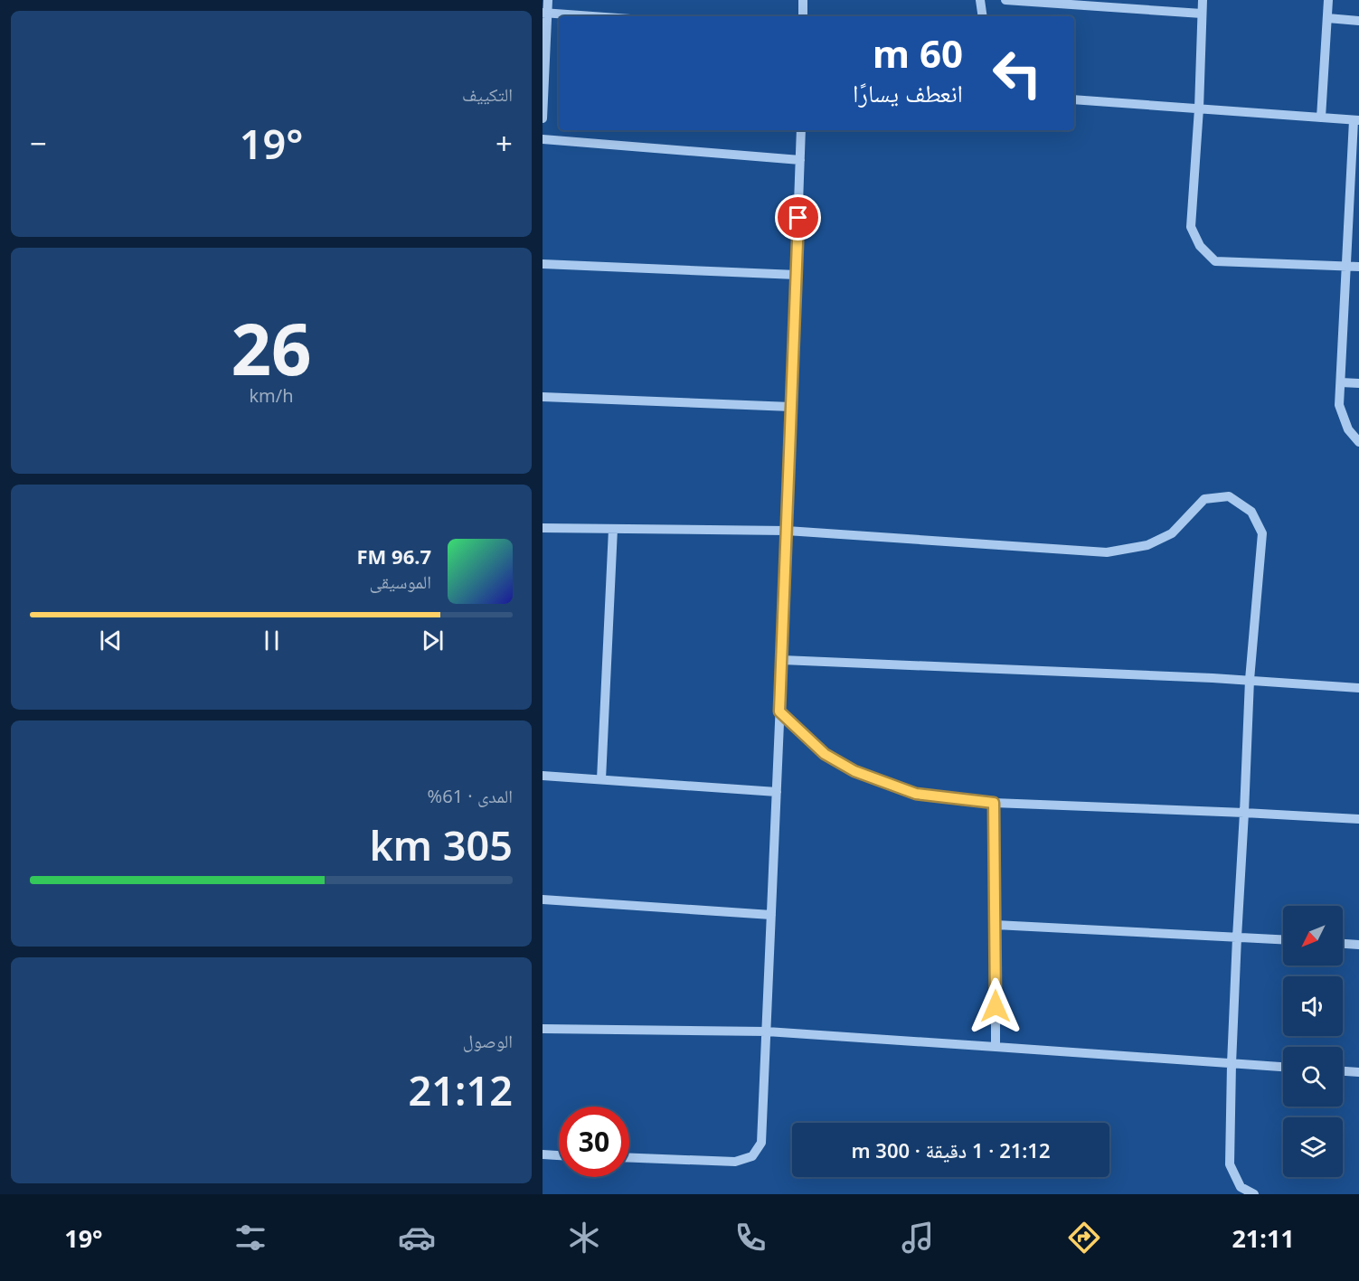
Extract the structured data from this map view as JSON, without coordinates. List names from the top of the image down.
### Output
{
  "north": "bottom left",
  "page": {
    "tile": [
      "التكييف",
      ["26", "km/h"],
      ["المدى · 61%", "305 km"],
      ["الوصول", "21:12"]
    ],
    "turn": ["60 m", "انعطف يسارًا"],
    "heat": ["−", "19°", "+"],
    "song": ["96.7 FM", "الموسيقى"],
    "limit": "30",
    "trip": "21:12 · 1 دقيقة · 300 m",
    "tabs": ["21:11", "19°"]
  }
}
